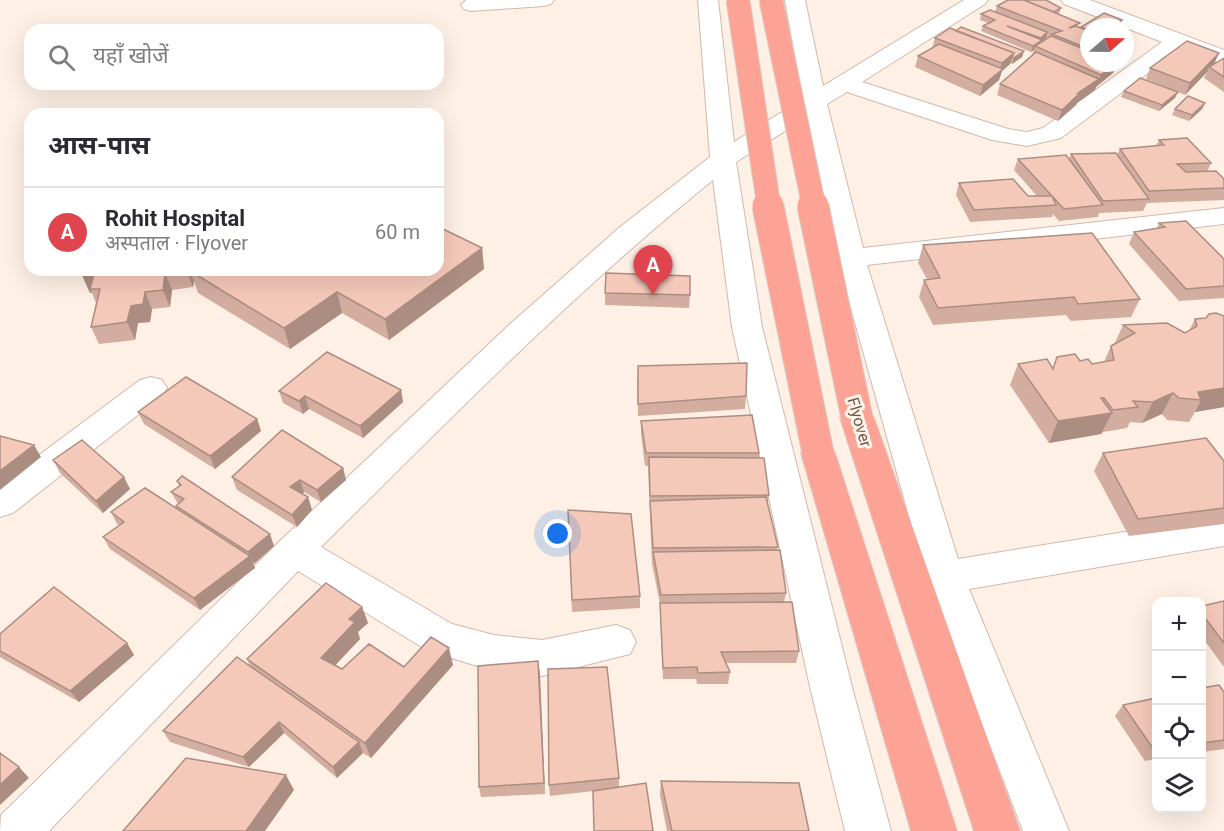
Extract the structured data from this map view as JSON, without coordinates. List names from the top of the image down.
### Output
{
  "streets": {
    "highway": ["Flyover"]
  },
  "north": "right",
  "page": {
    "search": "यहाँ खोजें",
    "heading": "आस-पास",
    "list": [
      {
        "mark": "A",
        "name": "Rohit Hospital",
        "note": "अस्पताल · Flyover",
        "value": "60 m"
      }
    ],
    "pins": "A",
    "map_buttons": ["+", "−"]
  }
}
